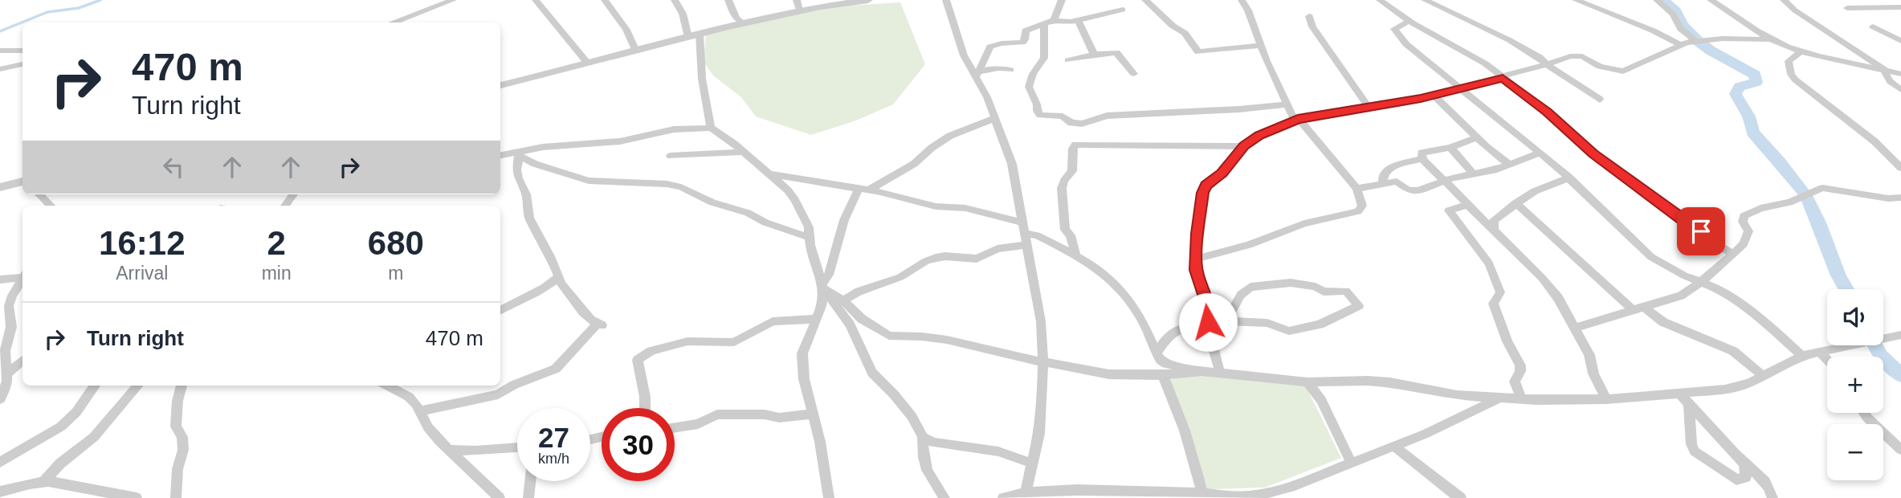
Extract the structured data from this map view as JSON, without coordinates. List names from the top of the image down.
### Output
{
  "page": {
    "turn": ["470 m", "Turn right"],
    "eta": [
      "16:12",
      "Arrival",
      "2",
      "min",
      "680",
      "m"
    ],
    "map_buttons": ["+", "−"],
    "list": [
      {
        "name": "Turn right",
        "value": "470 m"
      }
    ],
    "speed": "27 km/h",
    "limit": "30"
  }
}
